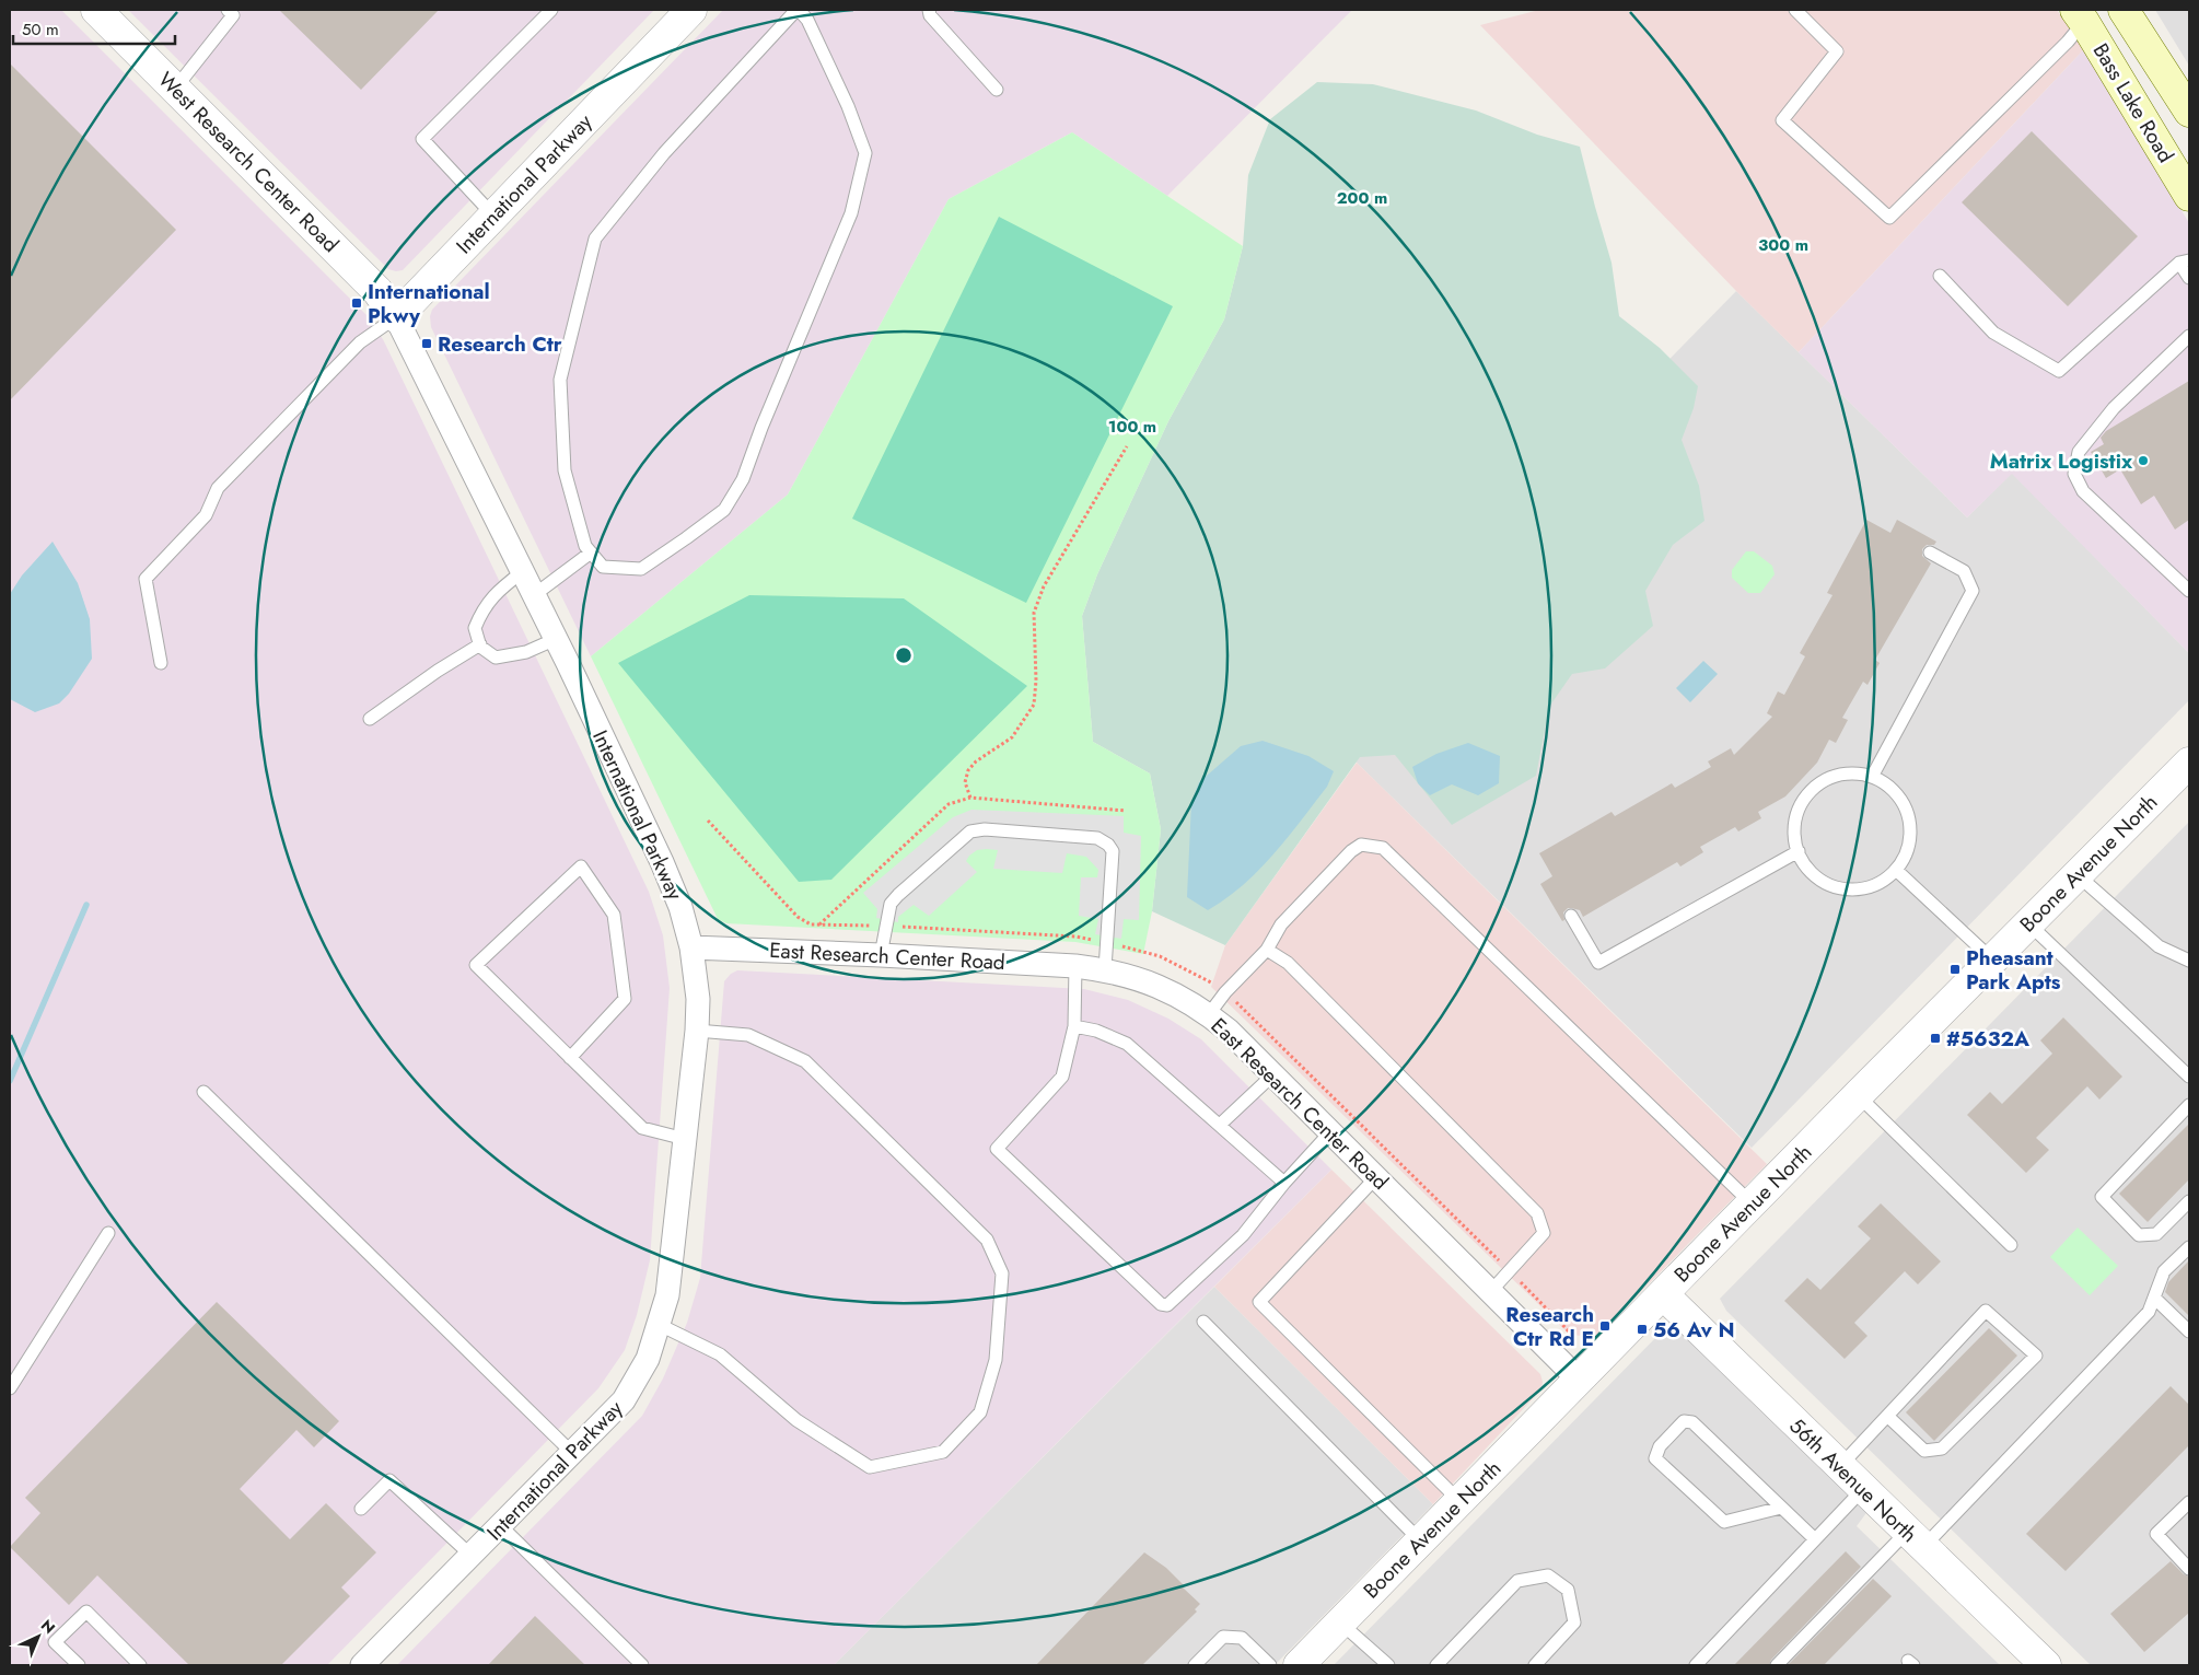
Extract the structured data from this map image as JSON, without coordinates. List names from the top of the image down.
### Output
{
  "streets": {
    "main road": ["Bass Lake Road"],
    "street": [
      "West Research Center Road",
      "International Parkway",
      "Boone Avenue North",
      "East Research Center Road",
      "56th Avenue North"
    ]
  },
  "crossings": [
    ["West Research Center Road", "International Parkway"],
    ["International Parkway", "East Research Center Road"],
    ["Boone Avenue North", "East Research Center Road"],
    ["Boone Avenue North", "56th Avenue North"]
  ],
  "places": {
    "transit": [
      "International Pkwy",
      "Research Ctr",
      "Pheasant Park Apts",
      "#5632A",
      "Research Ctr Rd E",
      "56 Av N"
    ],
    "other": ["Matrix Logistix"]
  },
  "scale_bar": "50 m",
  "north": "top right",
  "rings": ["200 m", "300 m", "100 m"]
}
